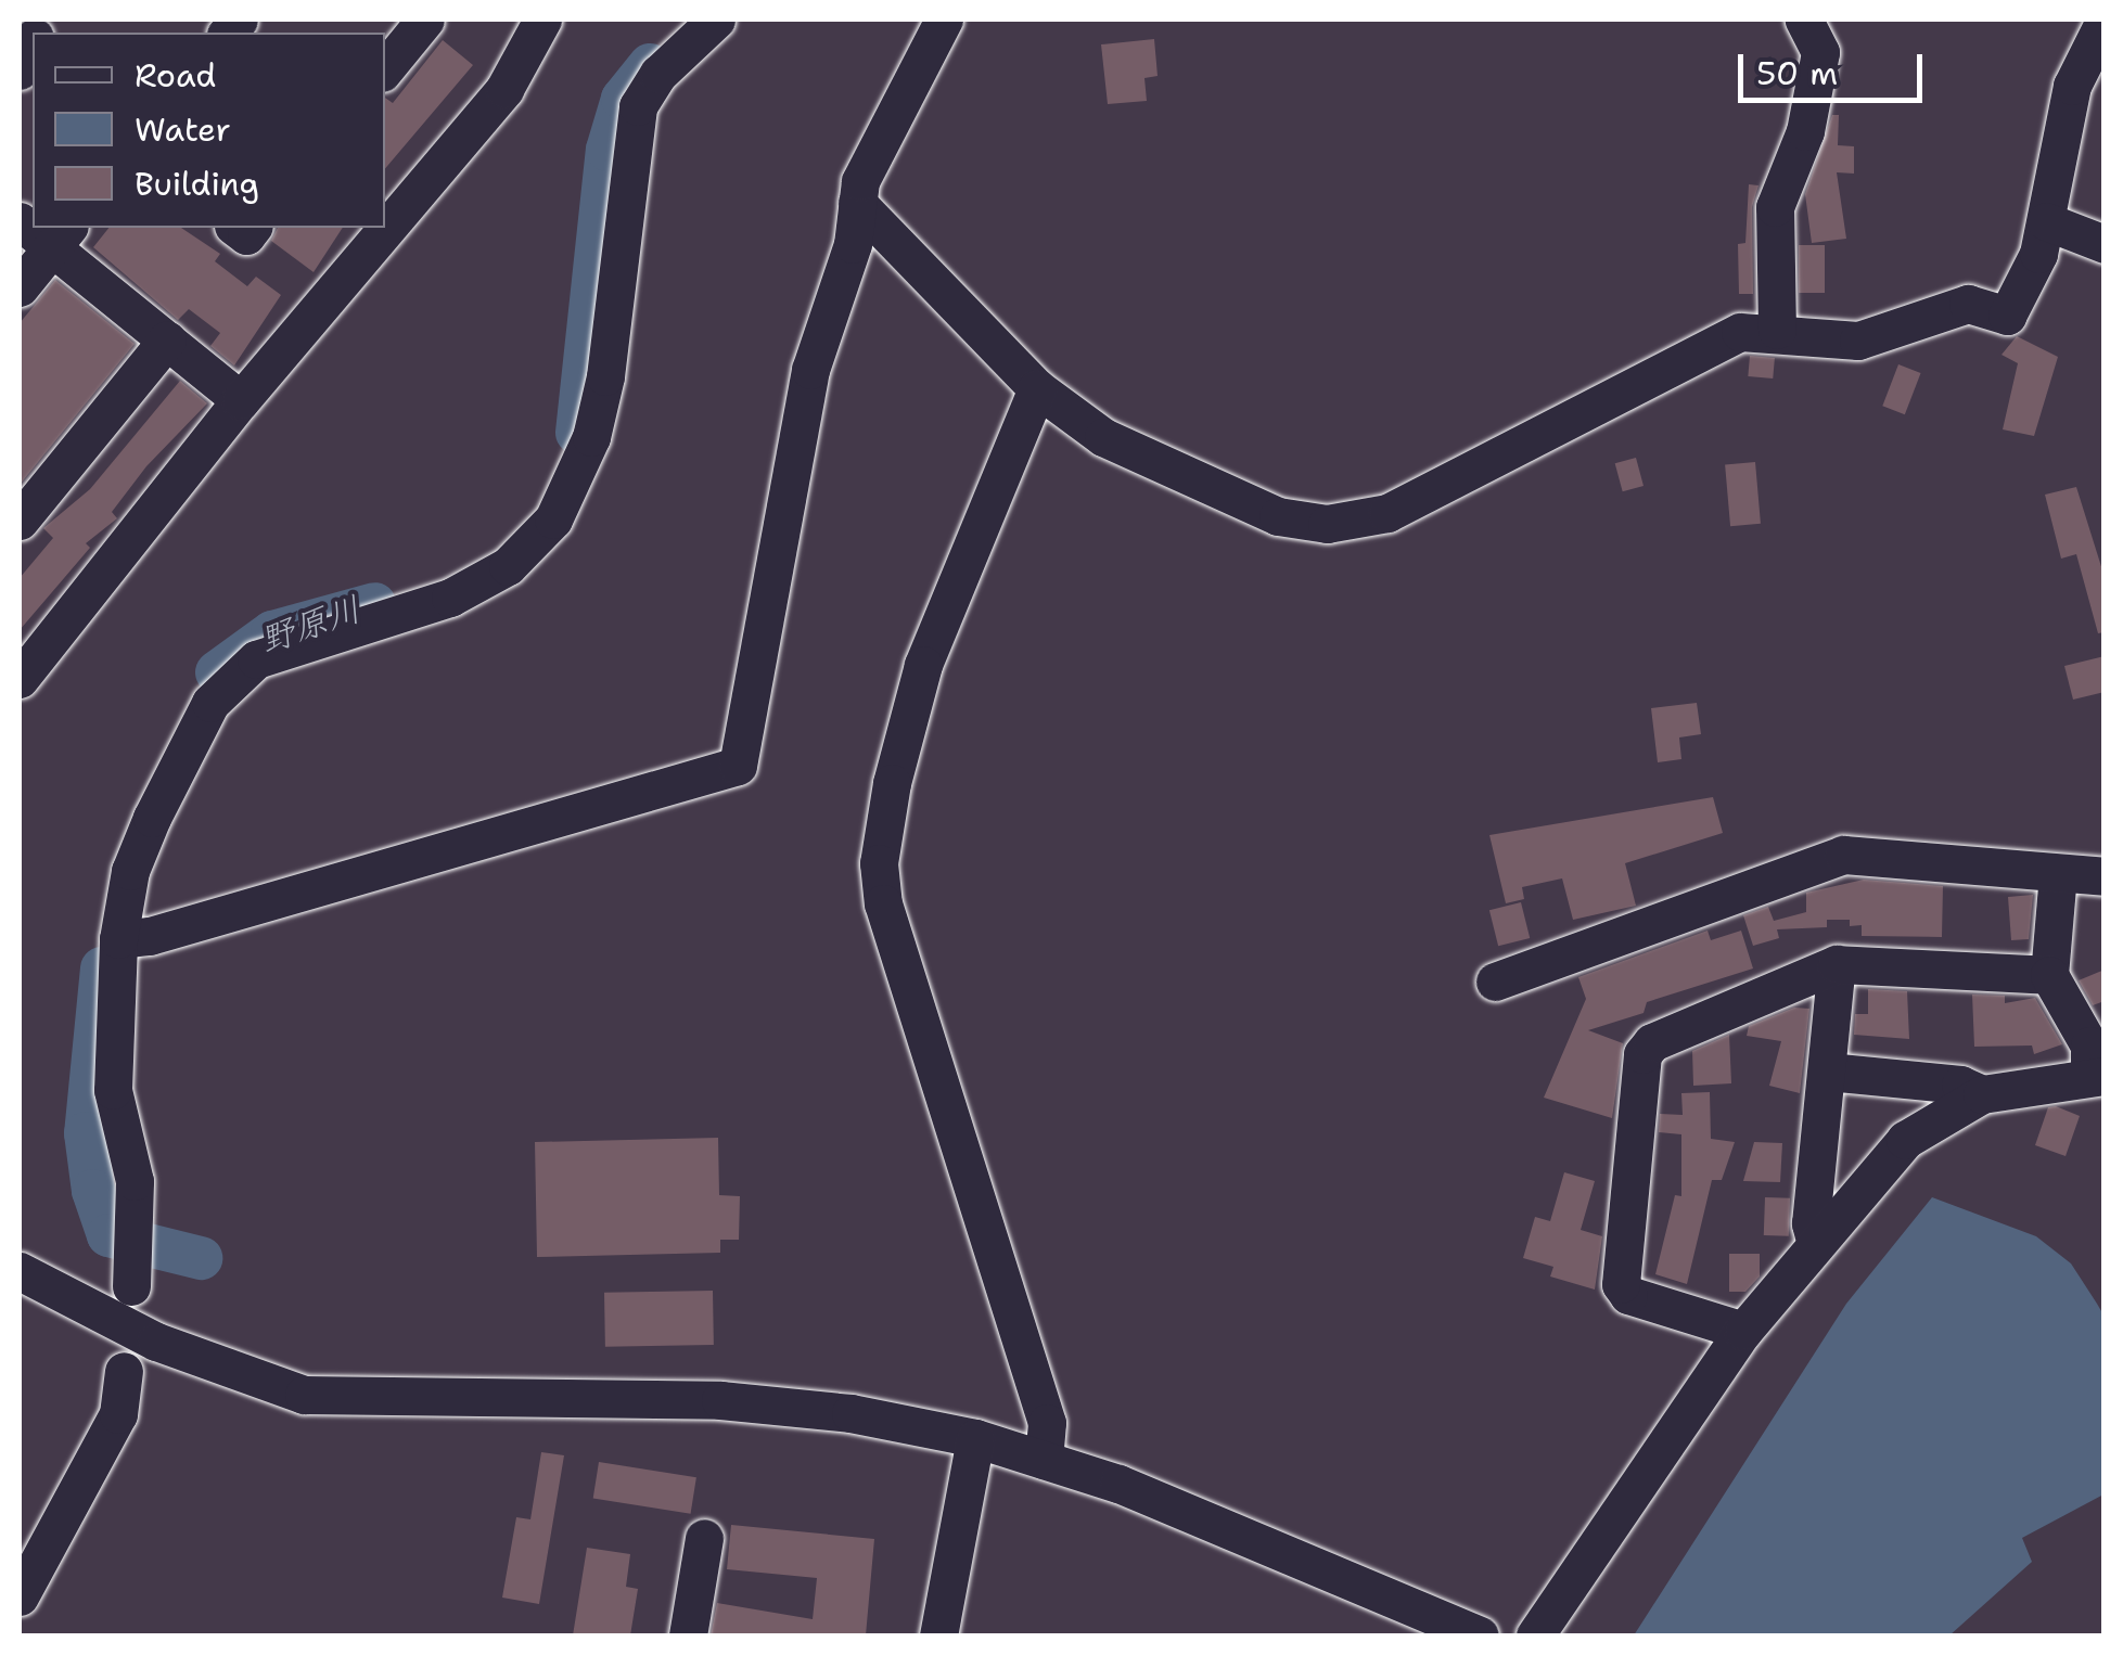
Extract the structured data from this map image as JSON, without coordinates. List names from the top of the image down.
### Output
{
  "water": ["野原川"],
  "legend": ["Road", "Water", "Building"],
  "scale_bar": "50 m"
}
